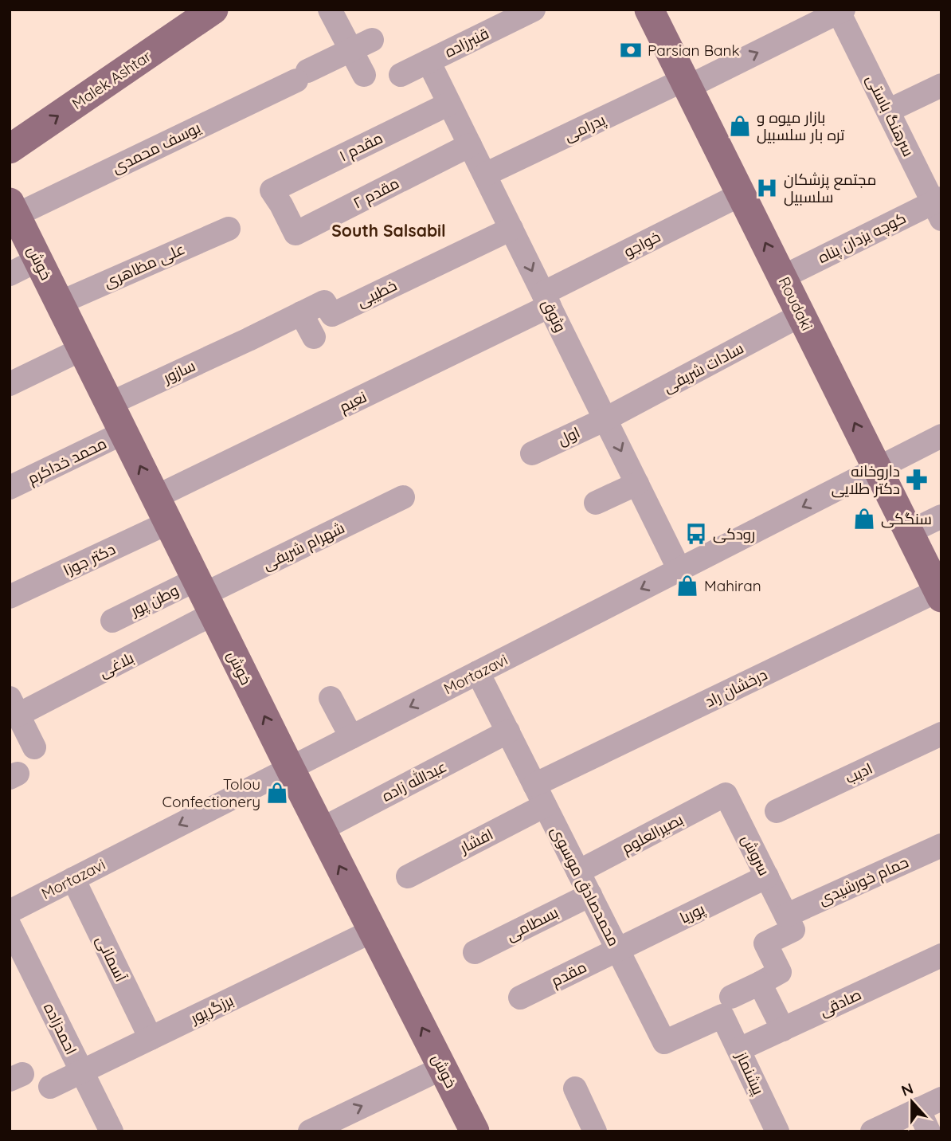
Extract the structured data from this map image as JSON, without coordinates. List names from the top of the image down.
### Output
{
  "streets": {
    "main road": ["Malek Ashtar", "خوش", "Roudaki"],
    "street": [
      "قنبرزاده",
      "سرهنگ باستی",
      "پدرامی",
      "مقدم ۱",
      "یوسف محمدی",
      "مقدم ۲",
      "کوچه یزدان پناه",
      "خواجو",
      "علی مظاهری",
      "خطیبی",
      "وثوق",
      "سادات شریفی",
      "سازور",
      "نعیم",
      "اول",
      "محمد خداکرم",
      "شهرام شریفی",
      "دکتر جوزا",
      "وطن پور",
      "بلاغی",
      "Mortazavi",
      "درخشان راد",
      "ادیب",
      "عبدالله زاده",
      "بصیرالعلوم",
      "افشار",
      "سروش",
      "حمام خورشیدی",
      "محمدصادق موسوی",
      "پوریا",
      "بسطامی",
      "آسمانی",
      "مقدم",
      "صادقی",
      "برزگرپور",
      "احمدزاده",
      "پیشنماز"
    ]
  },
  "crossings": [
    ["قنبرزاده", "وثوق"],
    ["سرهنگ باستی", "پدرامی"],
    ["سرهنگ باستی", "کوچه یزدان پناه"],
    ["پدرامی", "Roudaki"],
    ["پدرامی", "وثوق"],
    ["مقدم ۱", "مقدم ۲"],
    ["مقدم ۱", "وثوق"],
    ["یوسف محمدی", "خوش"],
    ["مقدم ۲", "وثوق"],
    ["کوچه یزدان پناه", "Roudaki"],
    ["خواجو", "Roudaki"],
    ["خواجو", "وثوق"],
    ["خواجو", "نعیم"],
    ["خوش", "علی مظاهری"],
    ["خوش", "سازور"],
    ["خوش", "نعیم"],
    ["خوش", "محمد خداکرم"],
    ["خوش", "شهرام شریفی"],
    ["خوش", "دکتر جوزا"],
    ["خوش", "وطن پور"],
    ["خوش", "بلاغی"],
    ["خوش", "Mortazavi"],
    ["خوش", "عبدالله زاده"],
    ["خوش", "برزگرپور"],
    ["خطیبی", "وثوق"],
    ["خطیبی", "سازور"],
    ["Roudaki", "سادات شریفی"],
    ["Roudaki", "Mortazavi"],
    ["Roudaki", "درخشان راد"],
    ["وثوق", "سادات شریفی"],
    ["وثوق", "نعیم"],
    ["وثوق", "اول"],
    ["وثوق", "Mortazavi"],
    ["سادات شریفی", "اول"],
    ["نعیم", "دکتر جوزا"],
    ["شهرام شریفی", "وطن پور"],
    ["شهرام شریفی", "بلاغی"],
    ["وطن پور", "بلاغی"],
    ["Mortazavi", "محمدصادق موسوی"],
    ["Mortazavi", "آسمانی"],
    ["درخشان راد", "محمدصادق موسوی"],
    ["عبدالله زاده", "محمدصادق موسوی"],
    ["بصیرالعلوم", "سروش"],
    ["بصیرالعلوم", "محمدصادق موسوی"],
    ["افشار", "محمدصادق موسوی"],
    ["سروش", "حمام خورشیدی"],
    ["سروش", "پوریا"],
    ["محمدصادق موسوی", "پوریا"],
    ["محمدصادق موسوی", "بسطامی"],
    ["محمدصادق موسوی", "مقدم"],
    ["محمدصادق موسوی", "پیشنماز"],
    ["پوریا", "مقدم"],
    ["آسمانی", "برزگرپور"],
    ["صادقی", "پیشنماز"],
    ["برزگرپور", "احمدزاده"]
  ],
  "one_way": [
    "Malek Ashtar",
    "پدرامی",
    "خوش",
    "Roudaki",
    "Mortazavi"
  ],
  "districts": ["South Salsabil"],
  "places": {
    "bank": ["Parsian Bank"],
    "shop": [
      "بازار میوه و تره بار سلسبیل",
      "سنگکی",
      "Mahiran",
      "Tolou Confectionery"
    ],
    "hospital": ["مجتمع پزشکان سلسبیل"],
    "pharmacy": ["داروخانه دکتر طلایی"],
    "bus stop": ["رودکی"]
  },
  "north": "top"
}
